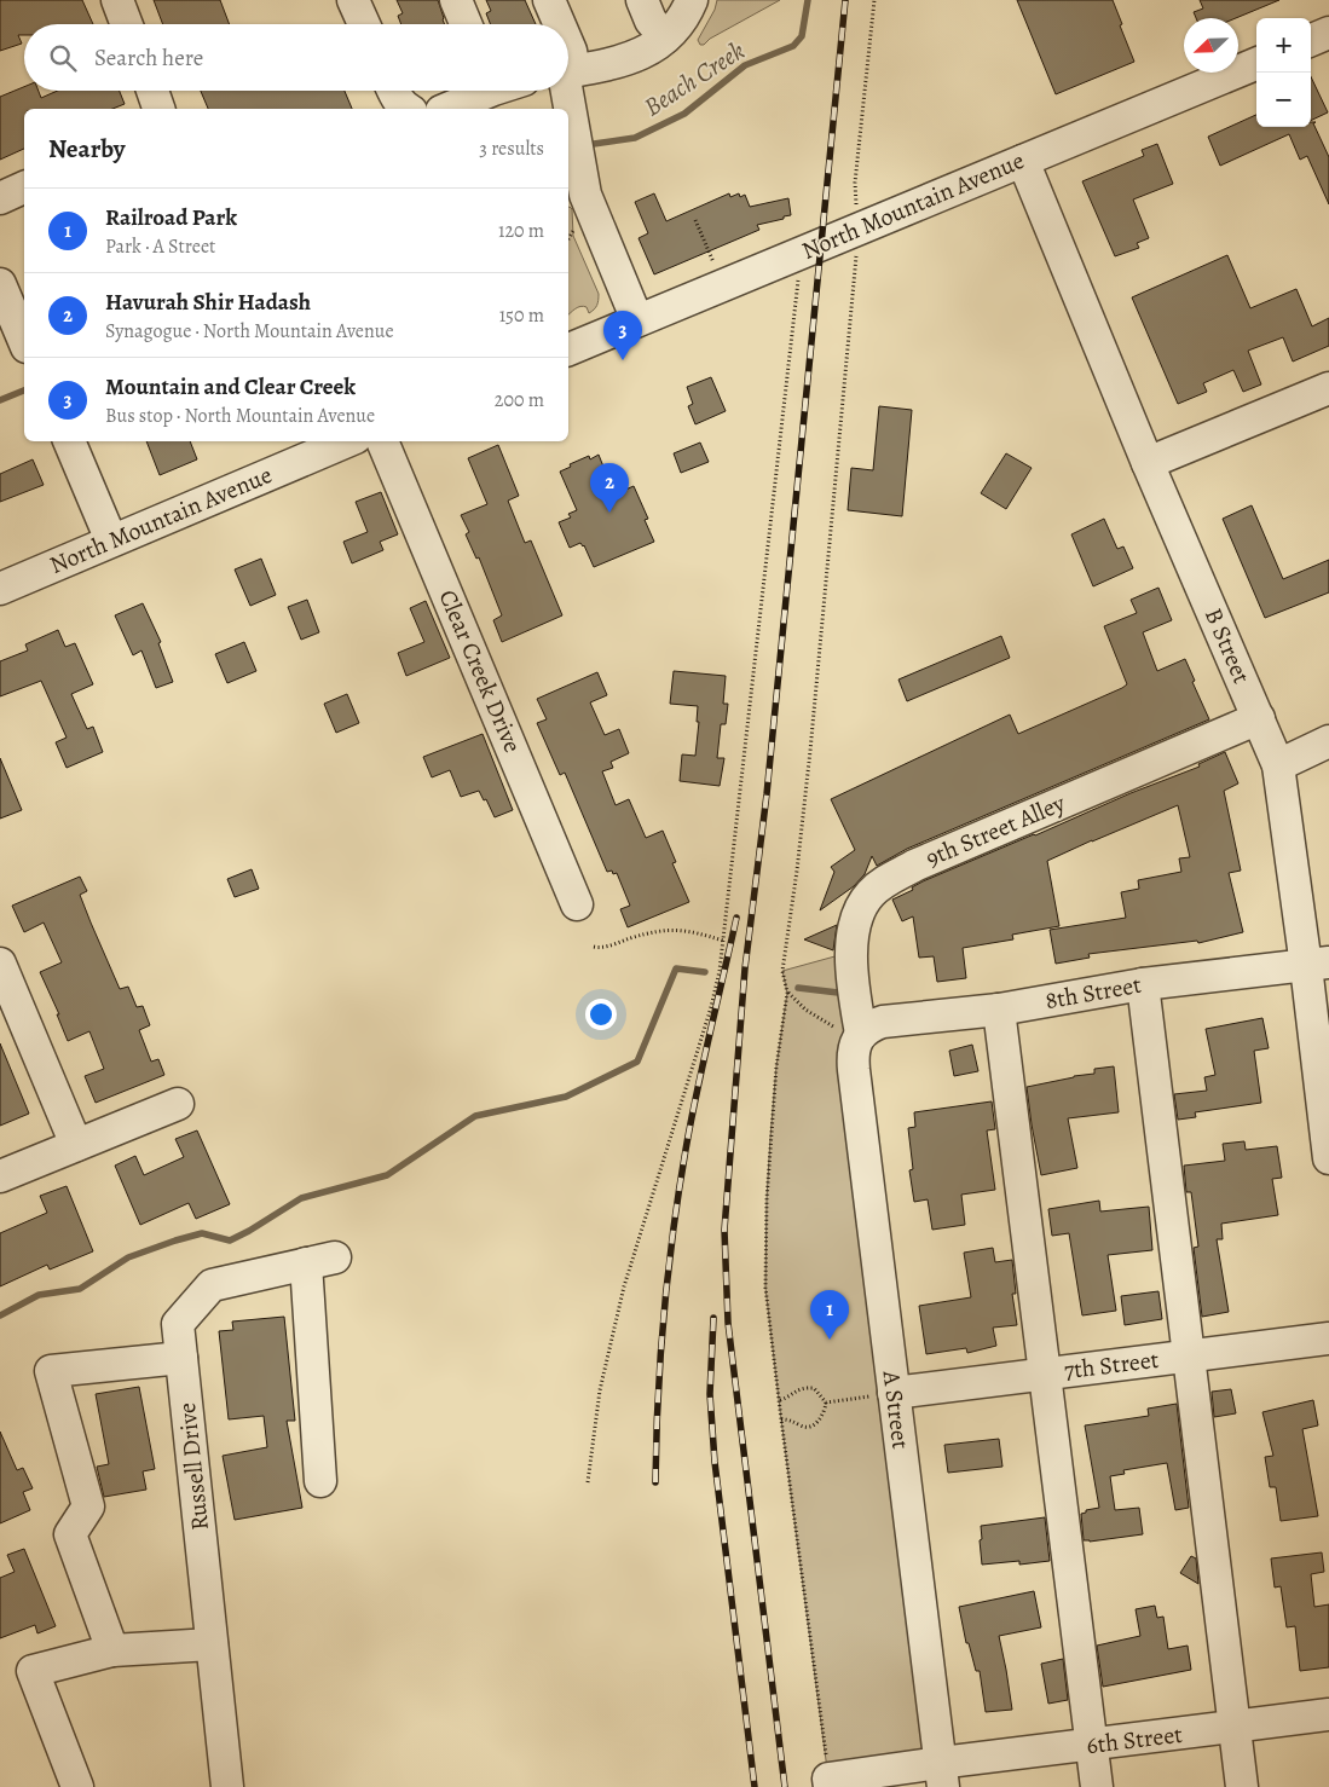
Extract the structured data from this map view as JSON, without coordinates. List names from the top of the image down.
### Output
{
  "streets": {
    "street": [
      "North Mountain Avenue",
      "B Street",
      "Clear Creek Drive",
      "9th Street Alley",
      "8th Street",
      "7th Street",
      "A Street",
      "Russell Drive",
      "6th Street"
    ]
  },
  "crossings": [
    ["North Mountain Avenue", "B Street"],
    ["B Street", "9th Street Alley"],
    ["B Street", "8th Street"],
    ["9th Street Alley", "8th Street"],
    ["9th Street Alley", "A Street"],
    ["8th Street", "A Street"],
    ["7th Street", "A Street"],
    ["A Street", "6th Street"]
  ],
  "water": ["Beach Creek"],
  "north": "bottom left",
  "page": {
    "map_buttons": ["+", "−"],
    "search": "Search here",
    "heading": ["Nearby", "3 results"],
    "list": [
      {
        "mark": "1",
        "name": "Railroad Park",
        "note": "Park · A Street",
        "value": "120 m"
      },
      {
        "mark": "2",
        "name": "Havurah Shir Hadash",
        "note": "Synagogue · North Mountain Avenue",
        "value": "150 m"
      },
      {
        "mark": "3",
        "name": "Mountain and Clear Creek",
        "note": "Bus stop · North Mountain Avenue",
        "value": "200 m"
      }
    ],
    "pins": ["3", "2", "1"]
  }
}
